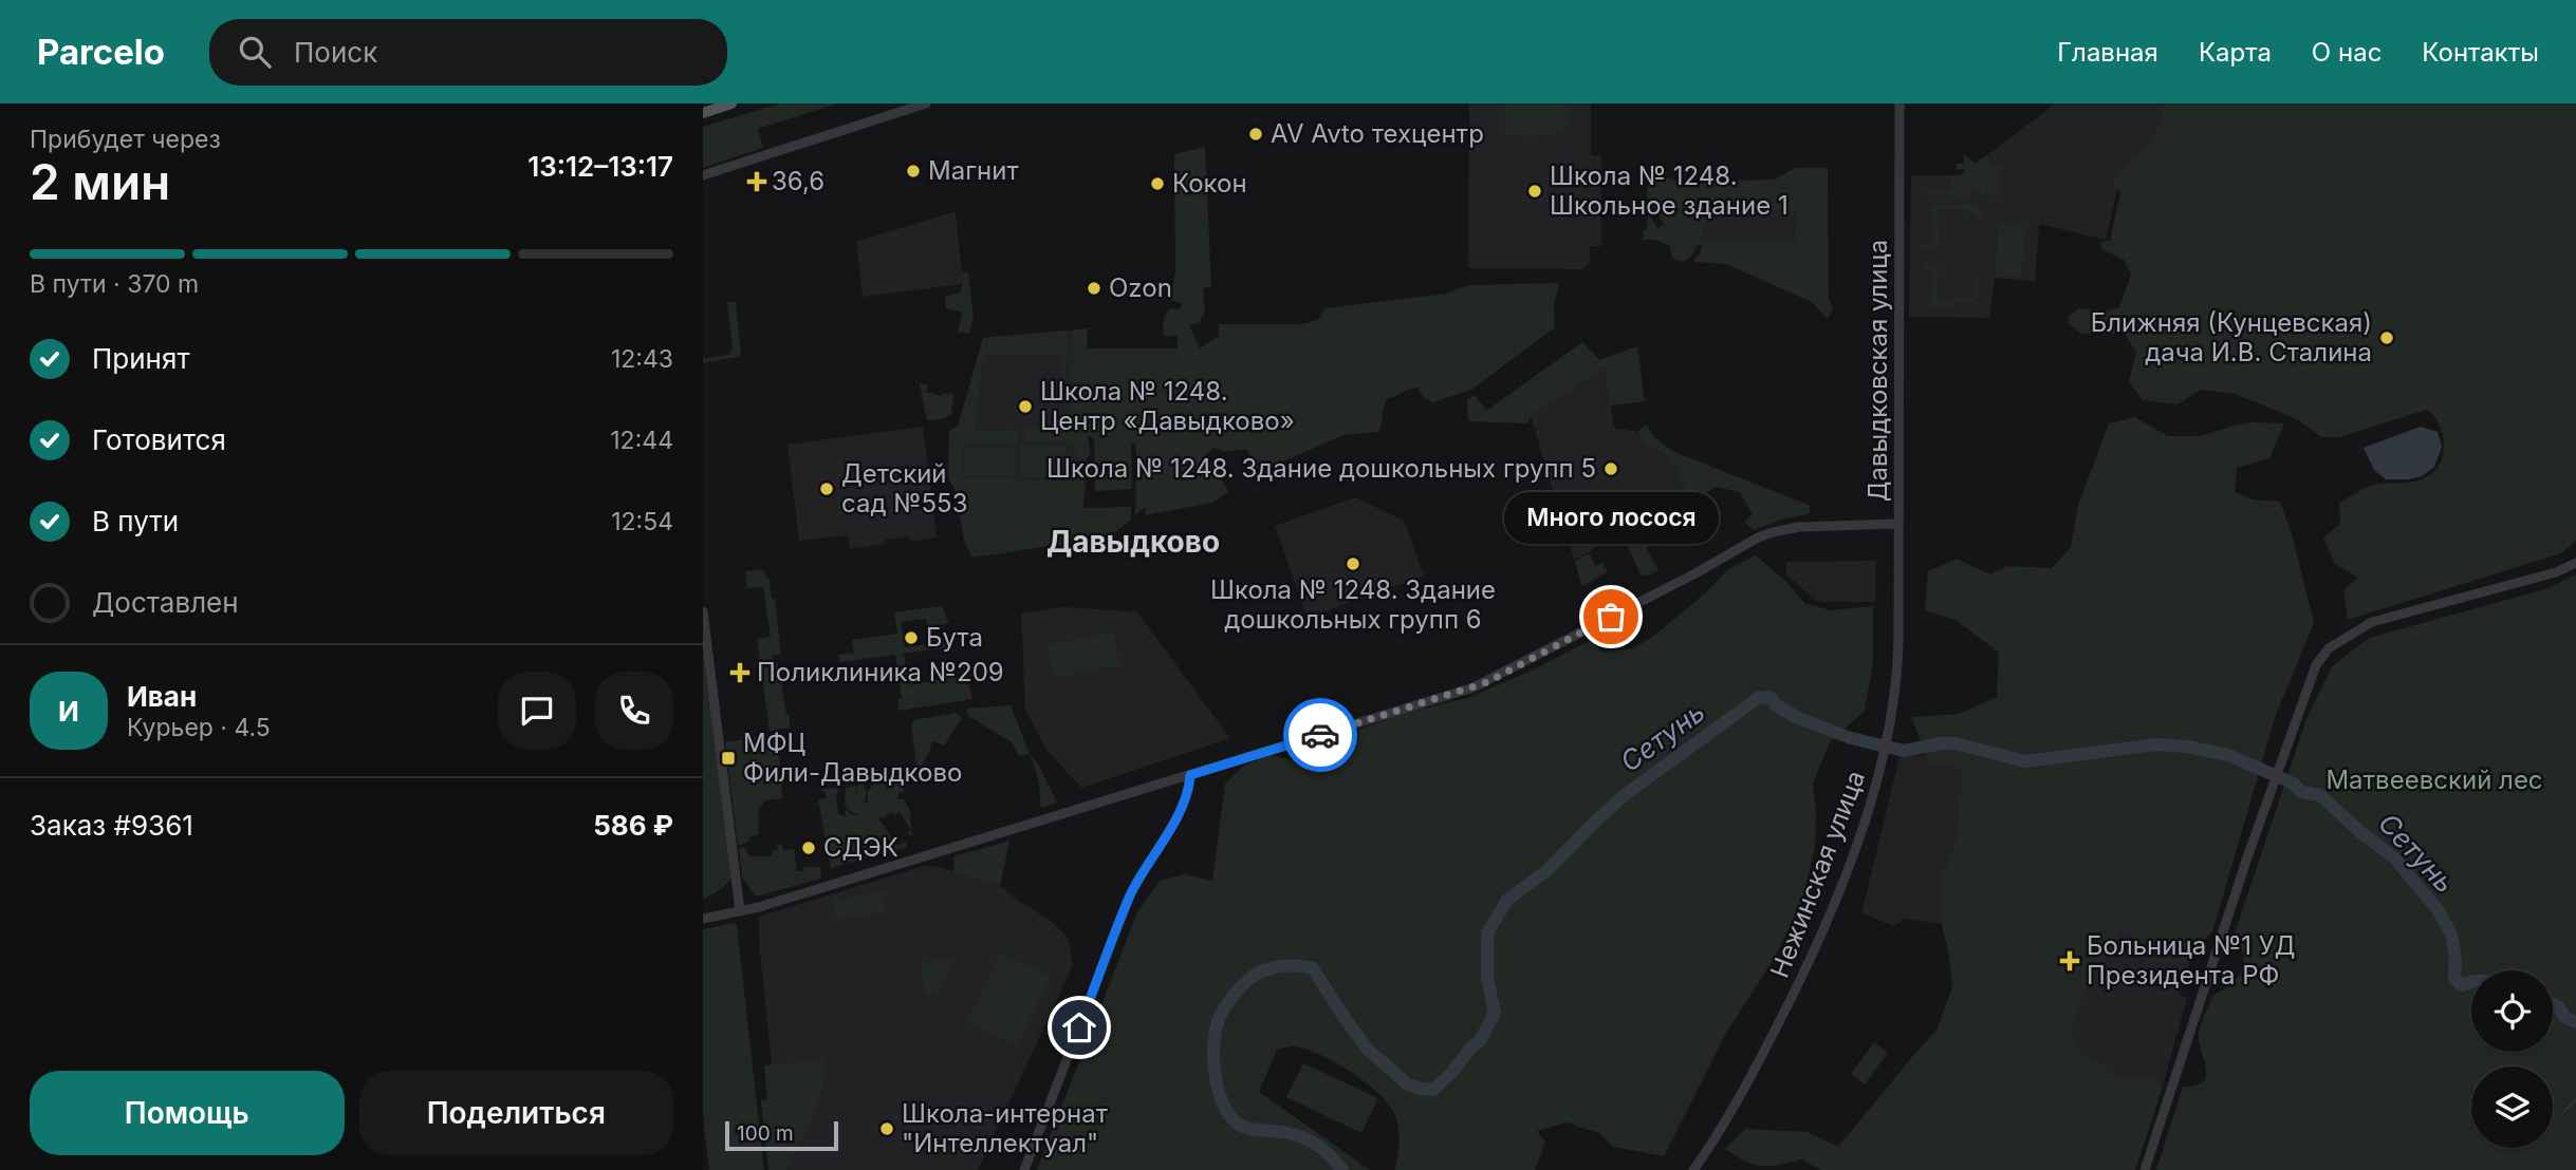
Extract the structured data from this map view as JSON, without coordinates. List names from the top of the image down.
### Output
{
  "streets": {
    "street": ["Давыдковская улица", "Нежинская улица"]
  },
  "crossings": [
    ["Давыдковская улица", "Нежинская улица"]
  ],
  "districts": ["Давыдково"],
  "water": ["Сетунь"],
  "parks": ["Матвеевский лес"],
  "places": {
    "other": [
      "AV Avto техцентр",
      "Магнит",
      "Кокон",
      "Школа № 1248. Школьное здание 1",
      "Ozon",
      "Ближняя (Кунцевская) дача И.В. Сталина",
      "Школа № 1248. Центр «Давыдково»",
      "Школа № 1248. Здание дошкольных групп 5",
      "Детский сад №553",
      "Школа № 1248. Здание дошкольных групп 6",
      "Много лосося",
      "Бута",
      "СДЭК",
      "Школа-интернат \"Интеллектуал\""
    ],
    "health": ["36,6", "Поликлиника №209", "Больница №1 УД Президента РФ"],
    "transit": ["МФЦ Фили-Давыдково"]
  },
  "scale_bar": "100 m",
  "page": {
    "header": "Parcelo",
    "search": "Поиск",
    "nav": [
      "Главная",
      "Карта",
      "О нас",
      "Контакты"
    ],
    "heading": ["2 мин", "Прибудет через", "13:12–13:17"],
    "panel": [
      "Иван",
      "Курьер · 4.5",
      "Заказ #9361",
      "586 ₽"
    ],
    "bar": "В пути · 370 m",
    "list": [
      ["Принят", "12:43"],
      ["Готовится", "12:44"],
      ["В пути", "12:54"],
      "Доставлен"
    ],
    "bubble": "Много лосося",
    "round": "И",
    "buttons": ["Помощь", "Поделиться"],
    "scale": "100 m"
  }
}
